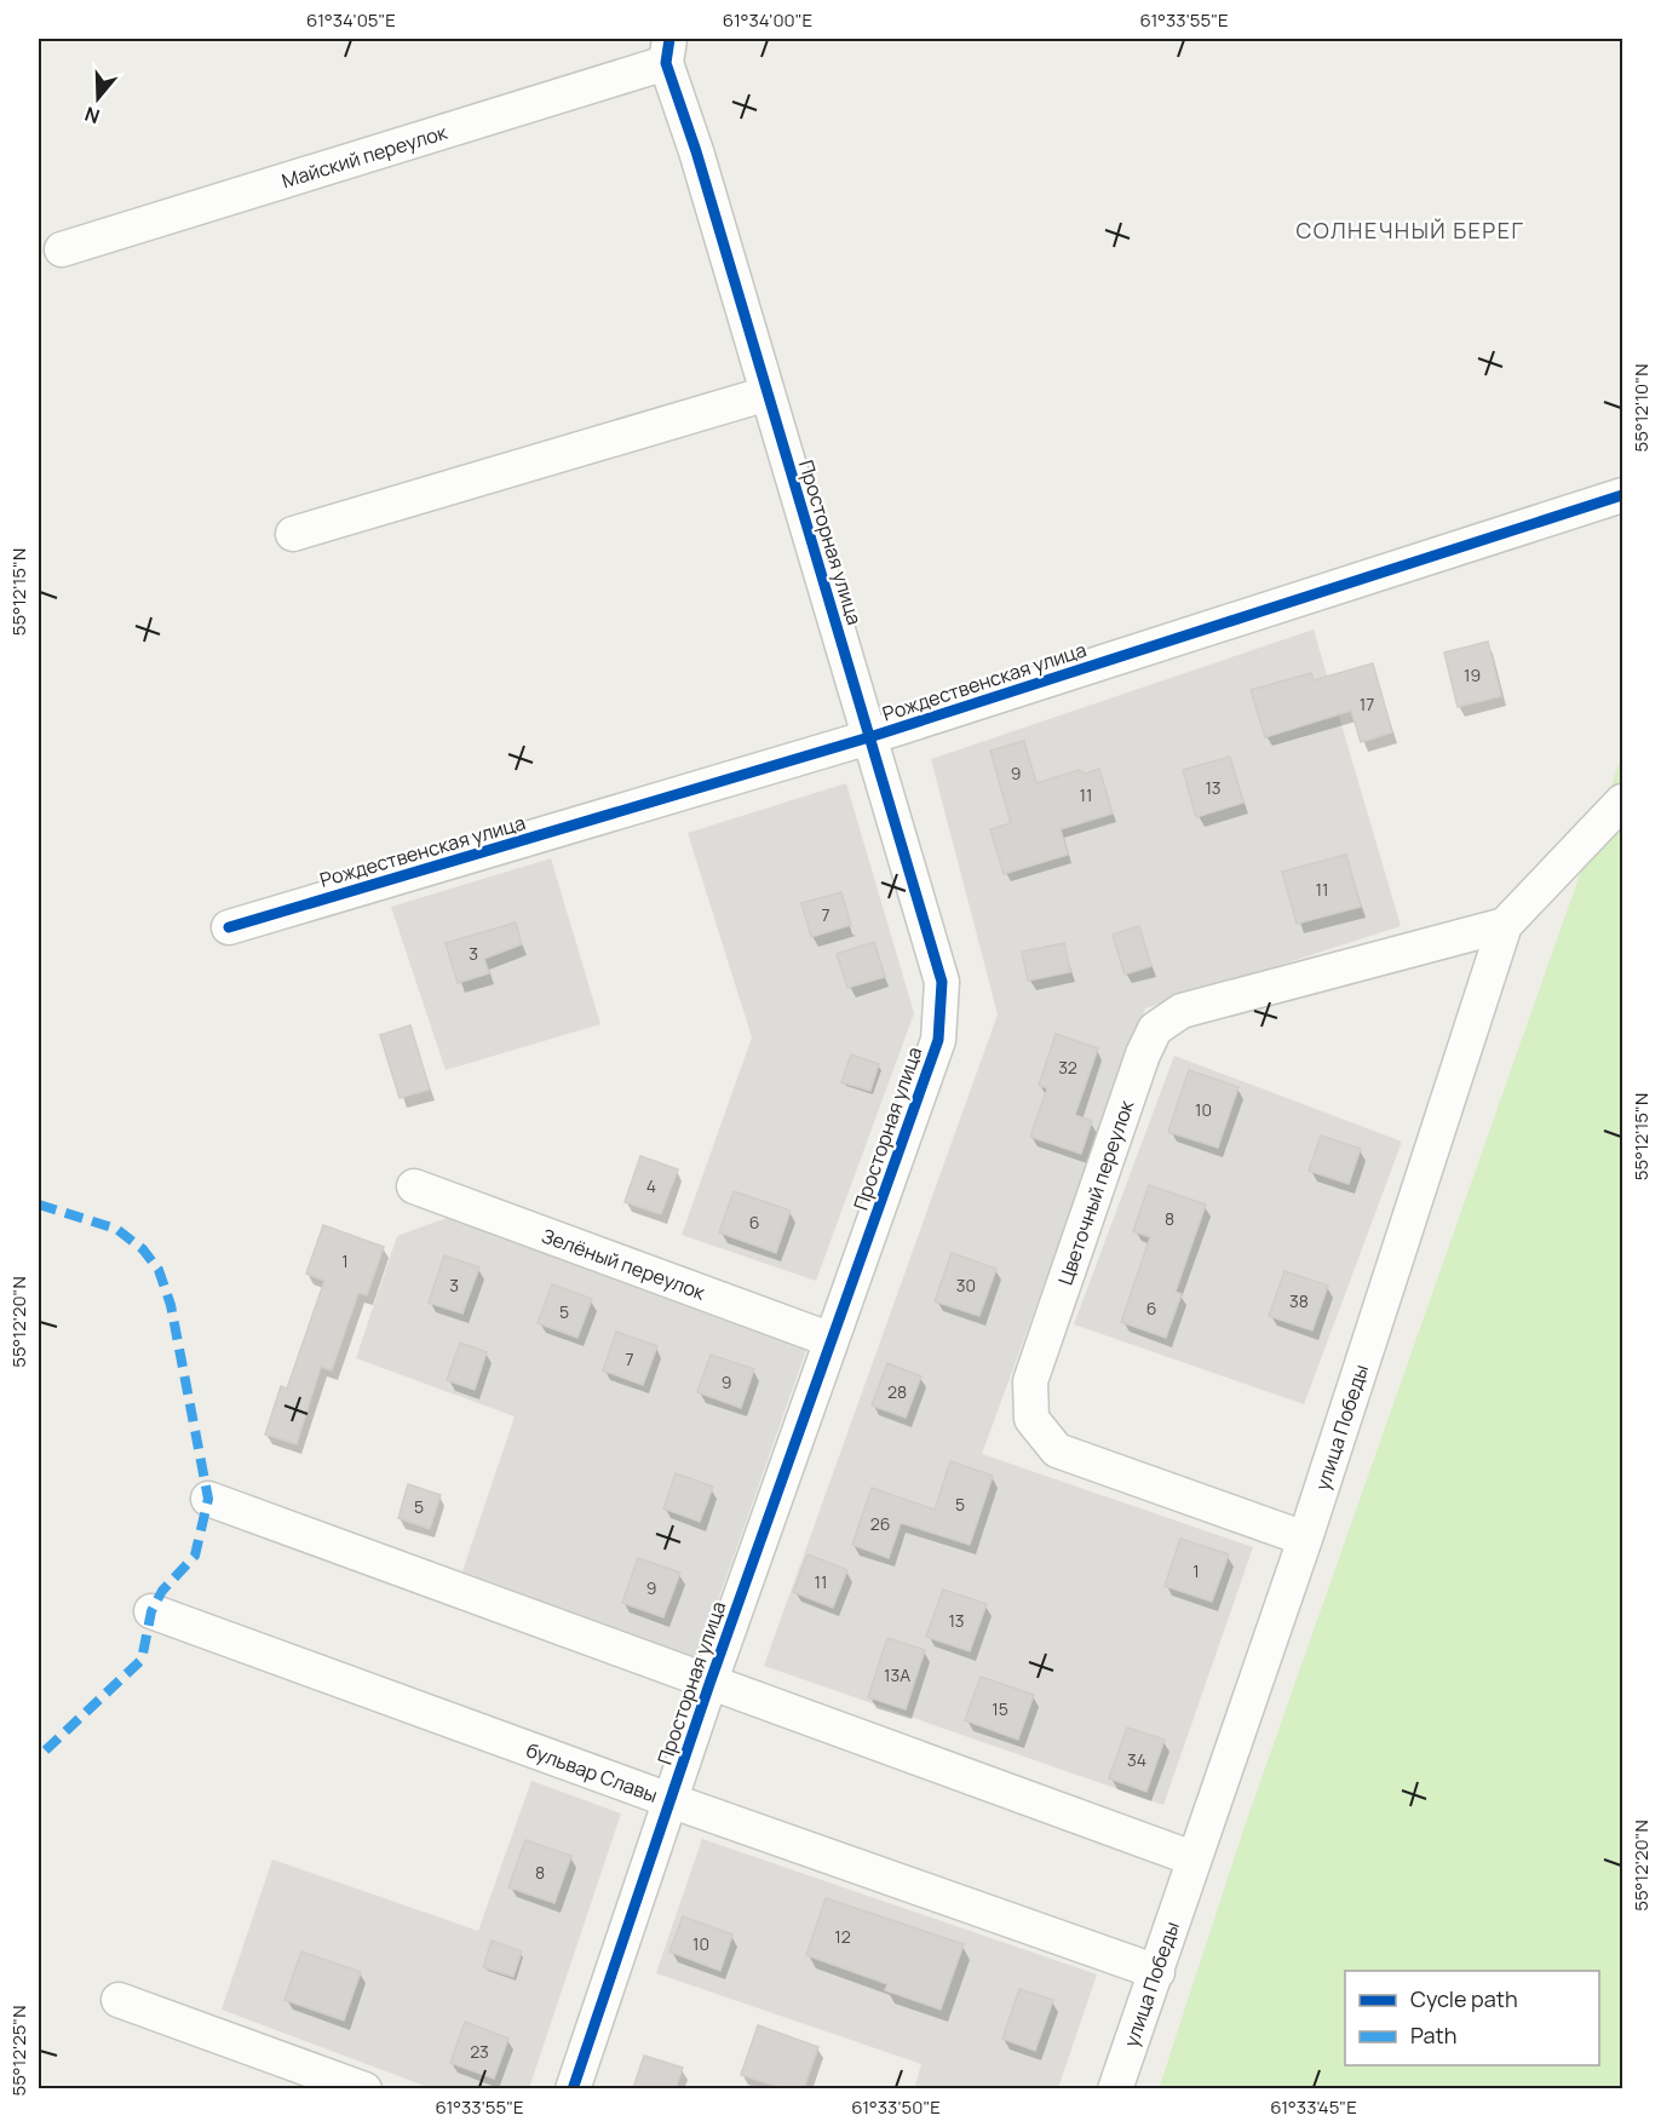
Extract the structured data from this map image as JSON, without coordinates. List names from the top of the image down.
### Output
{
  "streets": {
    "street": [
      "Майский переулок",
      "Просторная улица",
      "Рождественская улица",
      "Цветочный переулок",
      "Зелёный переулок",
      "улица Победы",
      "бульвар Славы"
    ]
  },
  "crossings": [
    ["Майский переулок", "Просторная улица"],
    ["Просторная улица", "Рождественская улица"],
    ["Просторная улица", "Зелёный переулок"],
    ["Просторная улица", "бульвар Славы"],
    ["Цветочный переулок", "улица Победы"],
    ["улица Победы", "бульвар Славы"]
  ],
  "districts": ["СОЛНЕЧНЫЙ БЕРЕГ"],
  "house_numbers": [
    "19",
    "17",
    "9",
    "13",
    "11",
    "11",
    "7",
    "3",
    "32",
    "10",
    "4",
    "8",
    "6",
    "1",
    "3",
    "30",
    "38",
    "6",
    "5",
    "7",
    "9",
    "28",
    "5",
    "5",
    "26",
    "1",
    "11",
    "9",
    "13",
    "13А",
    "15",
    "34",
    "8",
    "12",
    "10",
    "23"
  ],
  "legend": ["Cycle path", "Path"],
  "north": "bottom",
  "coordinates": [
    "61°34'05\"E",
    "61°34'00\"E",
    "61°33'55\"E",
    "55°12'10\"N",
    "55°12'15\"N",
    "55°12'20\"N",
    "55°12'25\"N",
    "61°33'50\"E",
    "61°33'45\"E"
  ]
}
